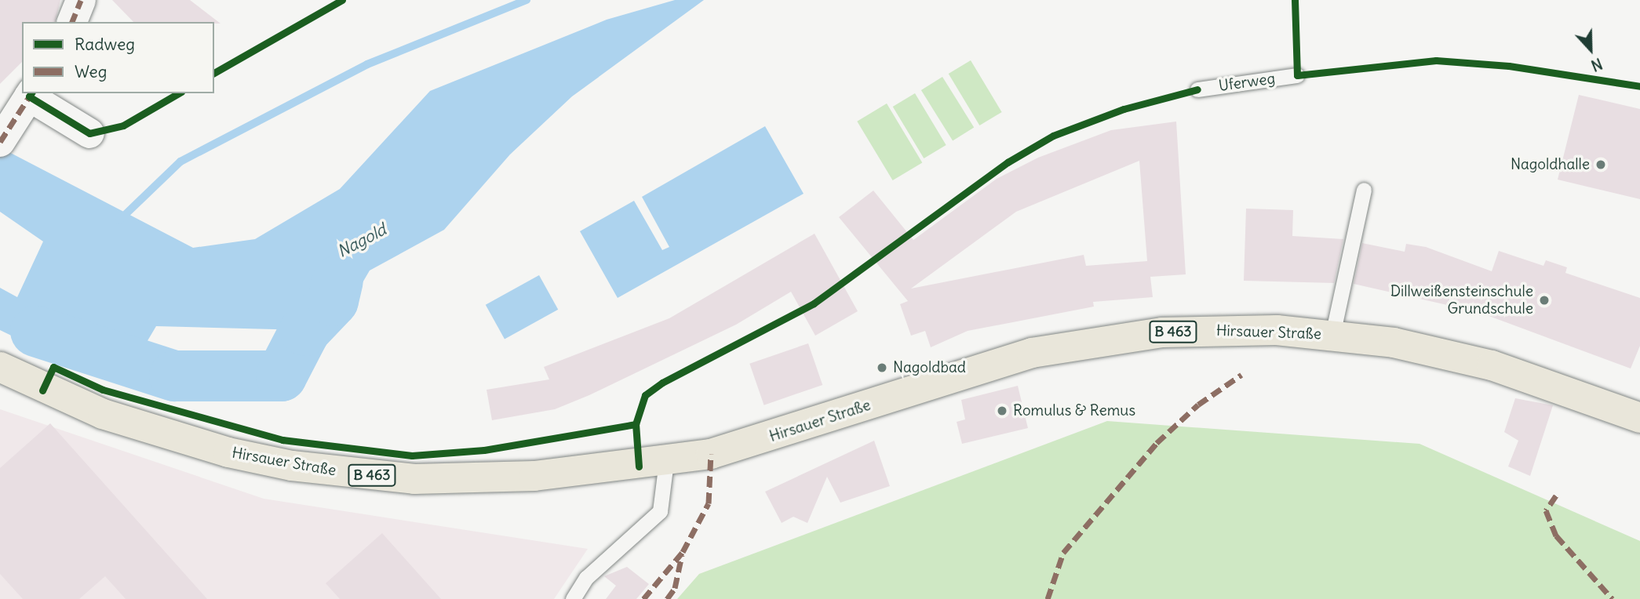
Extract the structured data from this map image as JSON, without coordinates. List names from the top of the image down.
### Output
{
  "streets": {
    "main road": ["B 463", "Hirsauer Straße"],
    "lane": ["Uferweg"]
  },
  "water": ["Nagold"],
  "places": [
    "Nagoldhalle",
    "Dillweißensteinschule Grundschule",
    "Nagoldbad",
    "Romulus & Remus"
  ],
  "legend": ["Radweg", "Weg"],
  "north": "bottom"
}
